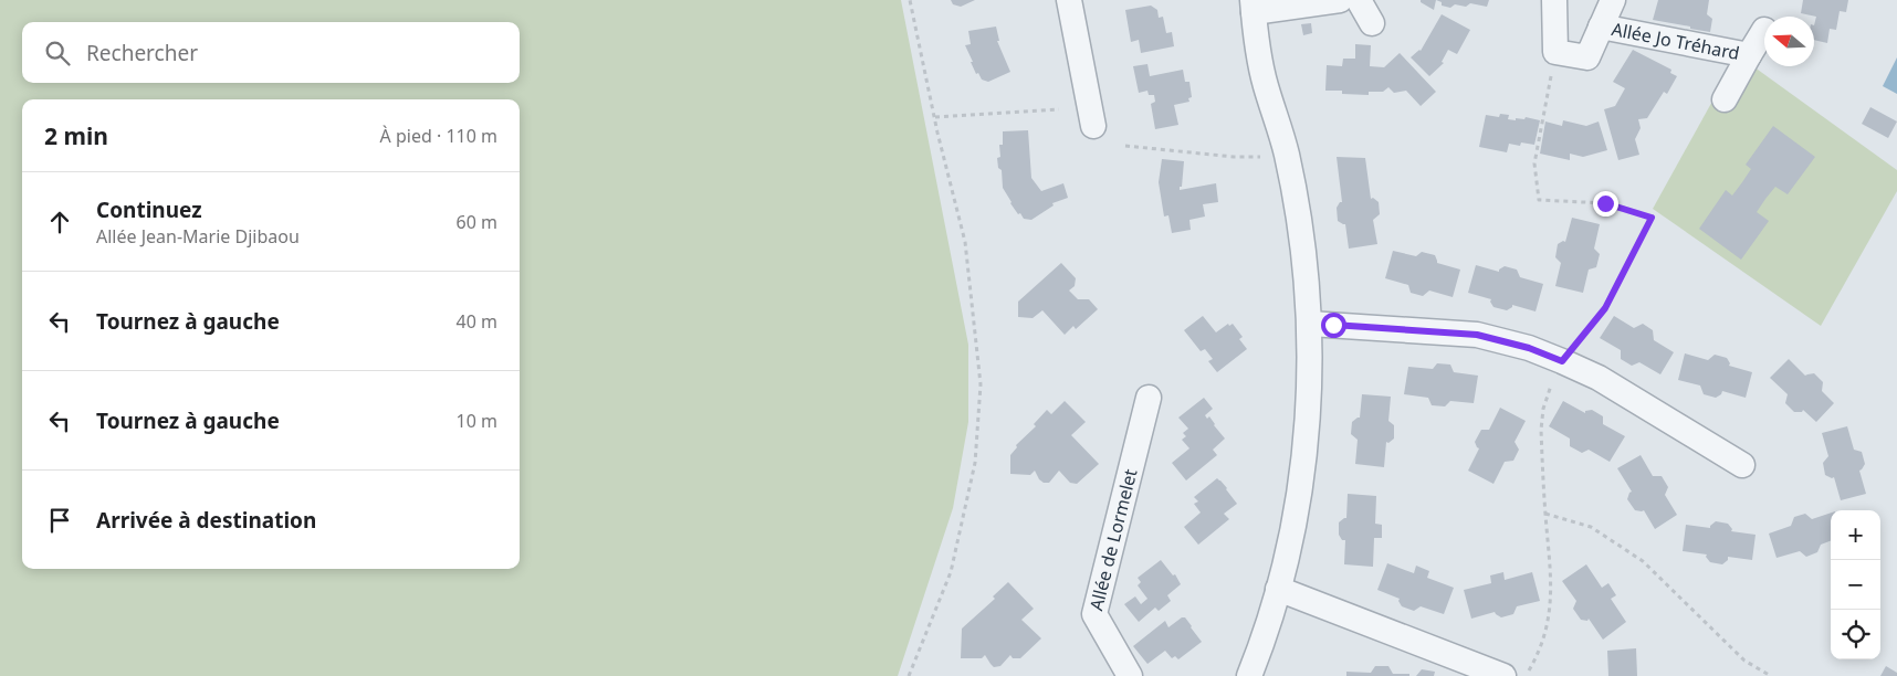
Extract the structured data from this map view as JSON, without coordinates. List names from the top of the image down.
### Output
{
  "streets": {
    "street": ["Allée Jo Tréhard", "Allée de Lormelet"]
  },
  "north": "left",
  "page": {
    "search": "Rechercher",
    "heading": ["2 min", "À pied · 110 m"],
    "list": [
      ["Continuez", "Allée Jean-Marie Djibaou", "60 m"],
      ["Tournez à gauche", "40 m"],
      ["Tournez à gauche", "10 m"],
      "Arrivée à destination"
    ],
    "map_buttons": ["+", "−"]
  }
}
